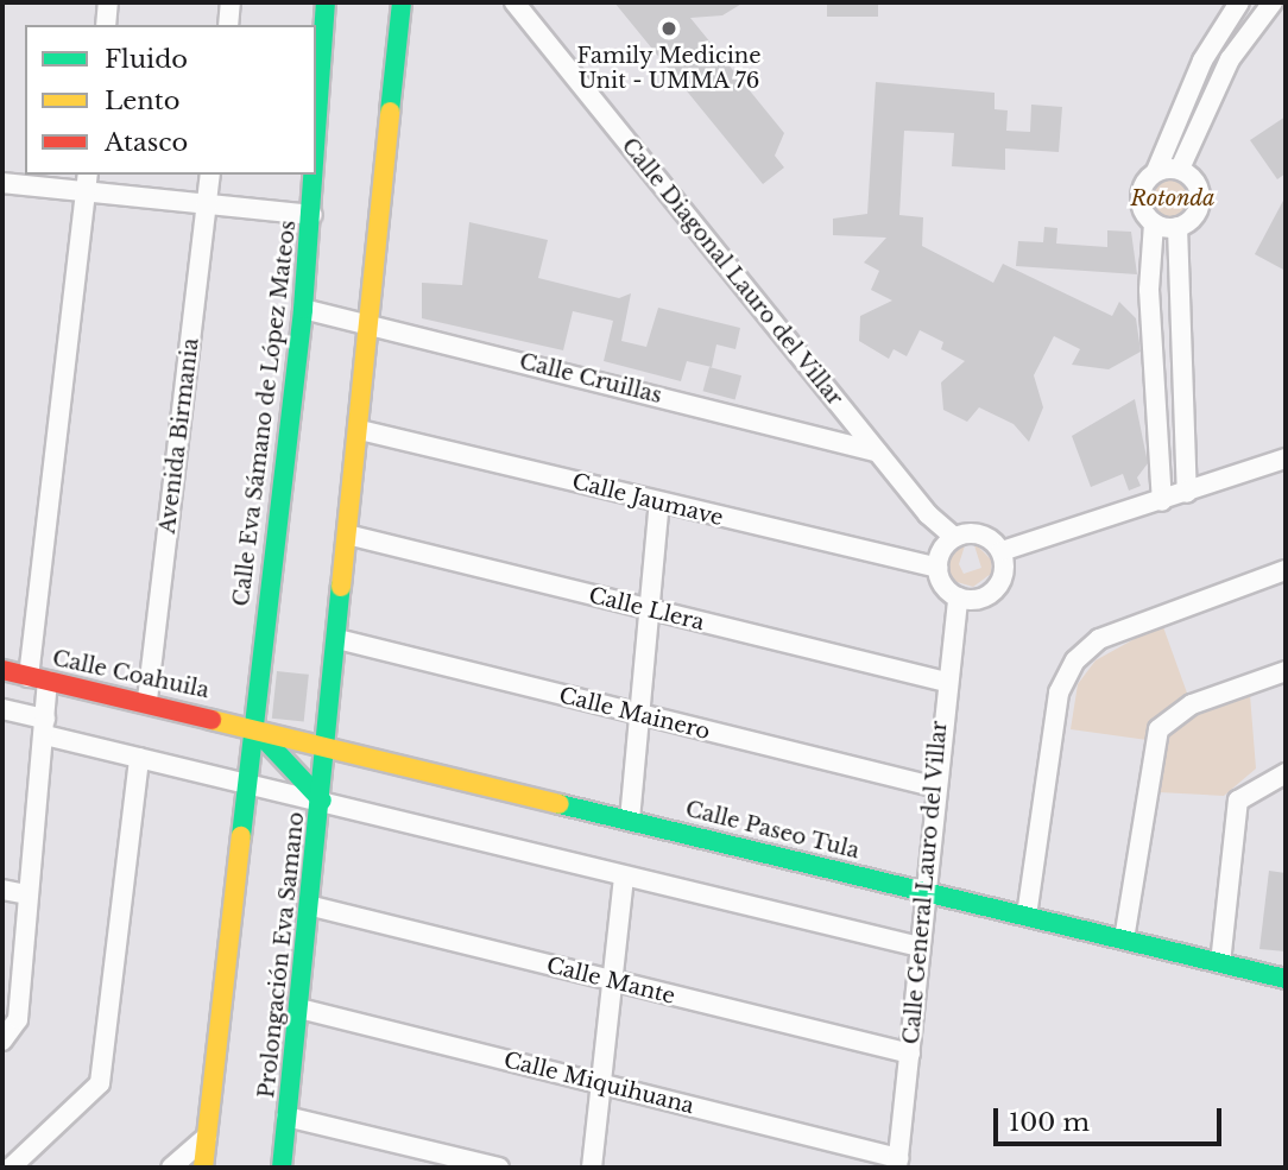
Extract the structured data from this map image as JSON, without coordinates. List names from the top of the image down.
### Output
{
  "streets": {
    "main road": [
      "Calle Eva Sámano de López Mateos",
      "Calle Coahuila",
      "Calle Paseo Tula",
      "Prolongación Eva Samano"
    ],
    "street": [
      "Calle Diagonal Lauro del Villar",
      "Calle Cruillas",
      "Avenida Birmania",
      "Calle Jaumave",
      "Calle Llera",
      "Calle Mainero",
      "Calle General Lauro del Villar",
      "Calle Mante",
      "Calle Miquihuana"
    ]
  },
  "crossings": [
    ["Calle Diagonal Lauro del Villar", "Calle Cruillas"],
    ["Calle Diagonal Lauro del Villar", "Calle Jaumave"],
    ["Calle Diagonal Lauro del Villar", "Calle General Lauro del Villar"],
    ["Calle Cruillas", "Calle Eva Sámano de López Mateos"],
    ["Calle Eva Sámano de López Mateos", "Calle Coahuila"],
    ["Calle Eva Sámano de López Mateos", "Calle Paseo Tula"],
    ["Avenida Birmania", "Calle Coahuila"],
    ["Calle Jaumave", "Calle General Lauro del Villar"],
    ["Calle Llera", "Calle General Lauro del Villar"],
    ["Calle Coahuila", "Calle Paseo Tula"],
    ["Calle Mainero", "Calle General Lauro del Villar"],
    ["Calle Paseo Tula", "Calle General Lauro del Villar"],
    ["Calle Paseo Tula", "Prolongación Eva Samano"],
    ["Calle General Lauro del Villar", "Calle Mante"],
    ["Calle General Lauro del Villar", "Calle Miquihuana"],
    ["Prolongación Eva Samano", "Calle Mante"],
    ["Prolongación Eva Samano", "Calle Miquihuana"]
  ],
  "parks": ["Rotonda"],
  "places": ["Family Medicine Unit - UMMA 76"],
  "legend": ["Fluido", "Lento", "Atasco"],
  "scale_bar": "100 m"
}
